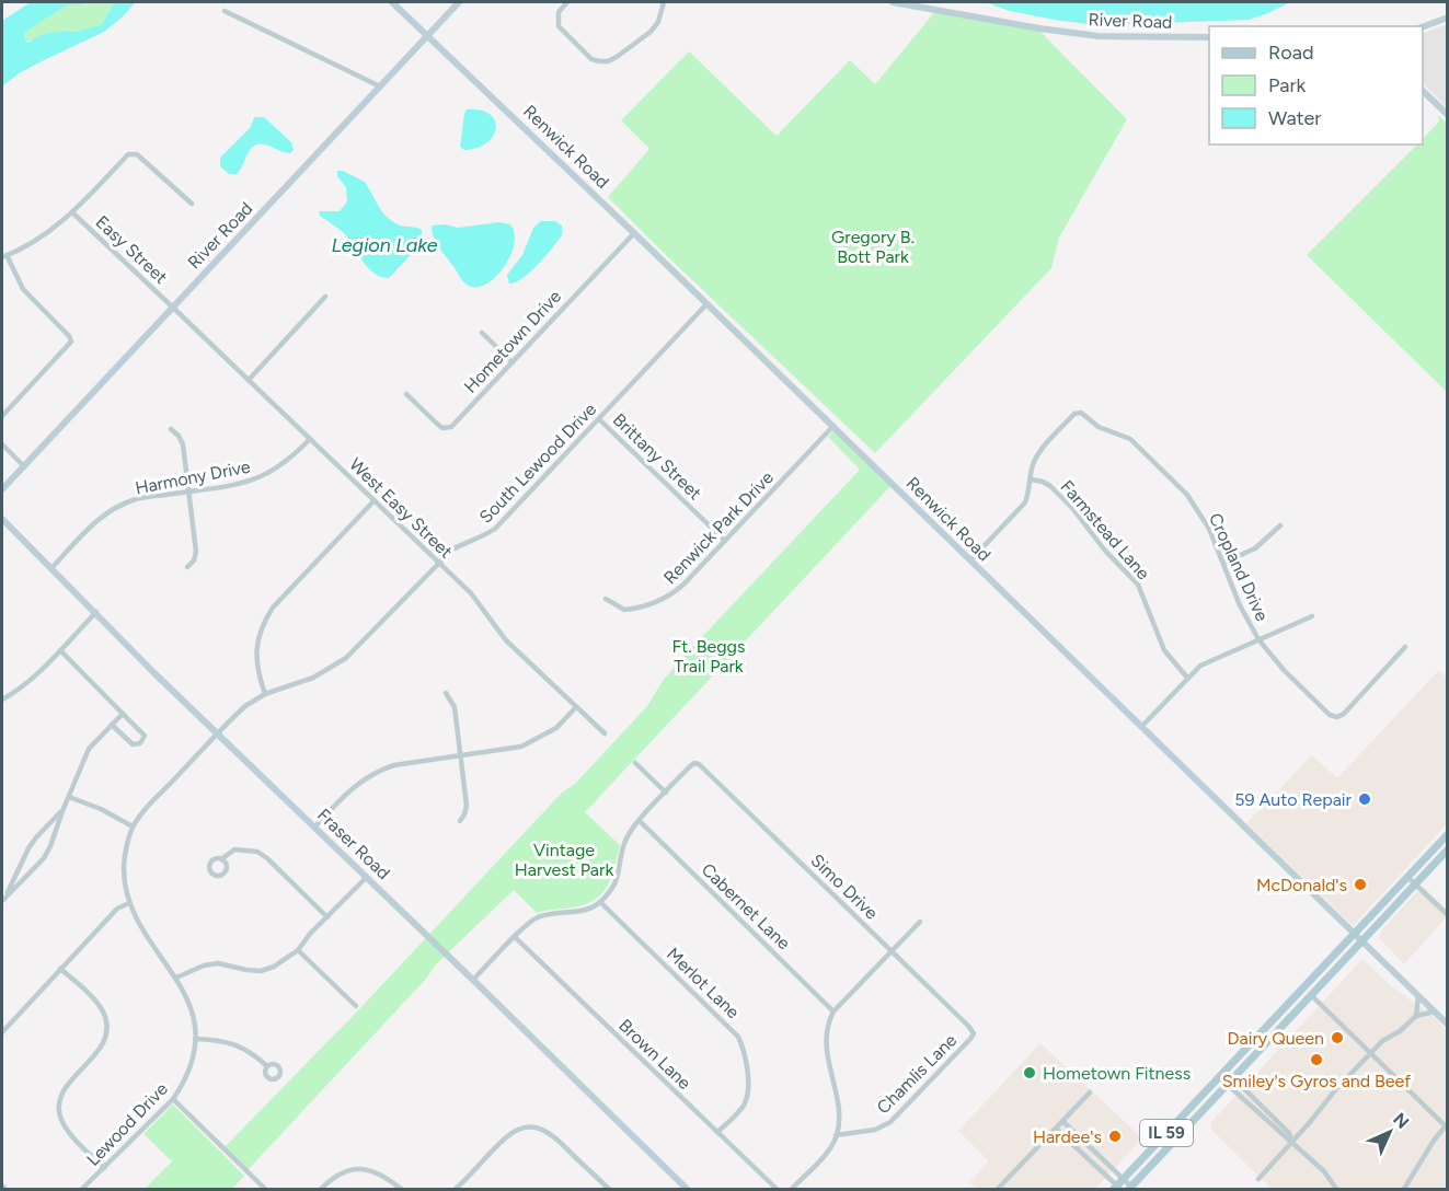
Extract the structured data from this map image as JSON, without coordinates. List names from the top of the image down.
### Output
{
  "streets": {
    "main road": ["IL 59"],
    "street": [
      "River Road",
      "Renwick Road",
      "Easy Street",
      "Hometown Drive",
      "Brittany Street",
      "South Lewood Drive",
      "Harmony Drive",
      "West Easy Street",
      "Renwick Park Drive",
      "Farmstead Lane",
      "Cropland Drive",
      "Fraser Road",
      "Simo Drive",
      "Cabernet Lane",
      "Merlot Lane",
      "Brown Lane",
      "Chamlis Lane",
      "Lewood Drive"
    ]
  },
  "crossings": [
    ["River Road", "Renwick Road"],
    ["River Road", "Easy Street"],
    ["River Road", "West Easy Street"],
    ["Renwick Road", "Hometown Drive"],
    ["Renwick Road", "South Lewood Drive"],
    ["Renwick Road", "Renwick Park Drive"],
    ["Renwick Road", "IL 59"],
    ["Easy Street", "West Easy Street"],
    ["Brittany Street", "South Lewood Drive"],
    ["Brittany Street", "Renwick Park Drive"],
    ["South Lewood Drive", "West Easy Street"],
    ["South Lewood Drive", "Fraser Road"],
    ["South Lewood Drive", "Lewood Drive"],
    ["Harmony Drive", "West Easy Street"],
    ["Harmony Drive", "Fraser Road"],
    ["Farmstead Lane", "Cropland Drive"],
    ["Fraser Road", "Lewood Drive"],
    ["Simo Drive", "Chamlis Lane"],
    ["Merlot Lane", "Brown Lane"]
  ],
  "water": ["Legion Lake"],
  "parks": ["Gregory B. Bott Park", "Ft. Beggs Trail Park", "Vintage Harvest Park"],
  "places": [
    "59 Auto Repair",
    "McDonald's",
    "Dairy Queen",
    "Smiley's Gyros and Beef",
    "Hometown Fitness",
    "Hardee's"
  ],
  "legend": ["Road", "Park", "Water"],
  "north": "top right"
}
